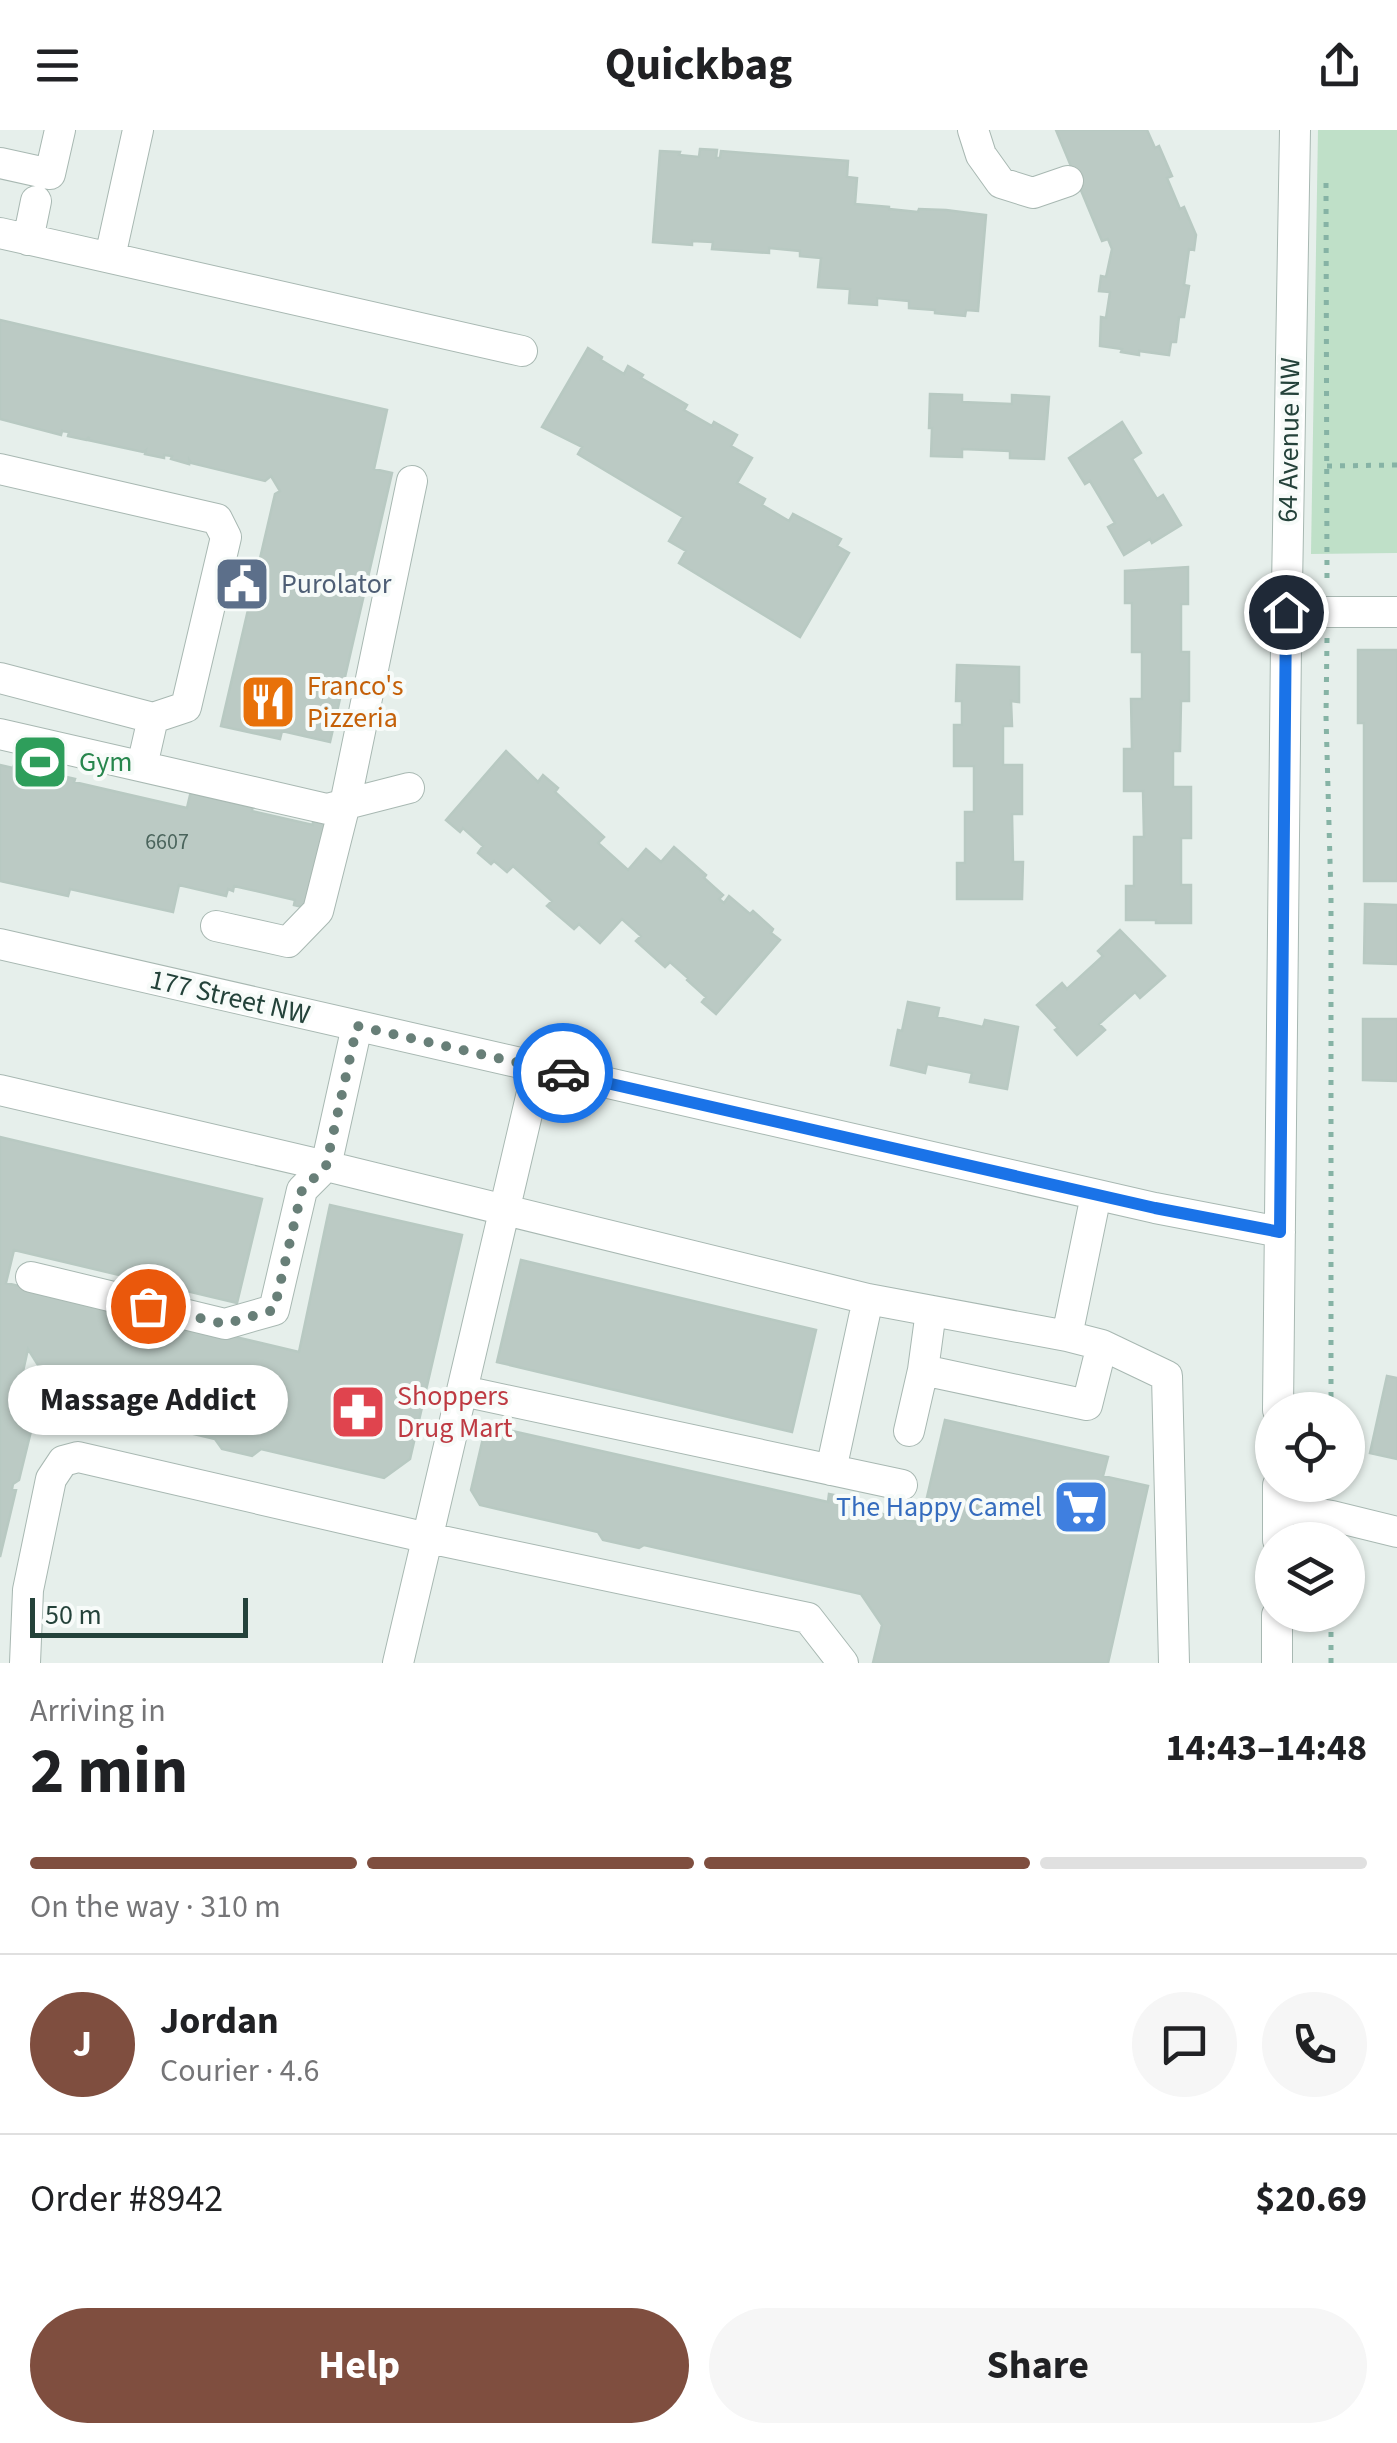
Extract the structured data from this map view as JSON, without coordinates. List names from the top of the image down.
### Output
{
  "streets": {
    "street": ["64 Avenue NW", "177 Street NW"]
  },
  "crossings": [
    ["64 Avenue NW", "177 Street NW"]
  ],
  "places": {
    "public building": ["Purolator"],
    "restaurant": ["Franco's Pizzeria"],
    "sports": ["Gym"],
    "other": ["Massage Addict"],
    "pharmacy": ["Shoppers Drug Mart"],
    "supermarket": ["The Happy Camel"]
  },
  "house_numbers": ["6607"],
  "scale_bar": "50 m",
  "page": {
    "header": "Quickbag",
    "bubble": "Massage Addict",
    "scale": "50 m",
    "heading": ["2 min", "Arriving in", "14:43–14:48"],
    "panel": [
      "Jordan",
      "Courier · 4.6",
      "Order #8942",
      "$20.69"
    ],
    "bar": "On the way · 310 m",
    "round": "J",
    "buttons": ["Help", "Share"]
  }
}
